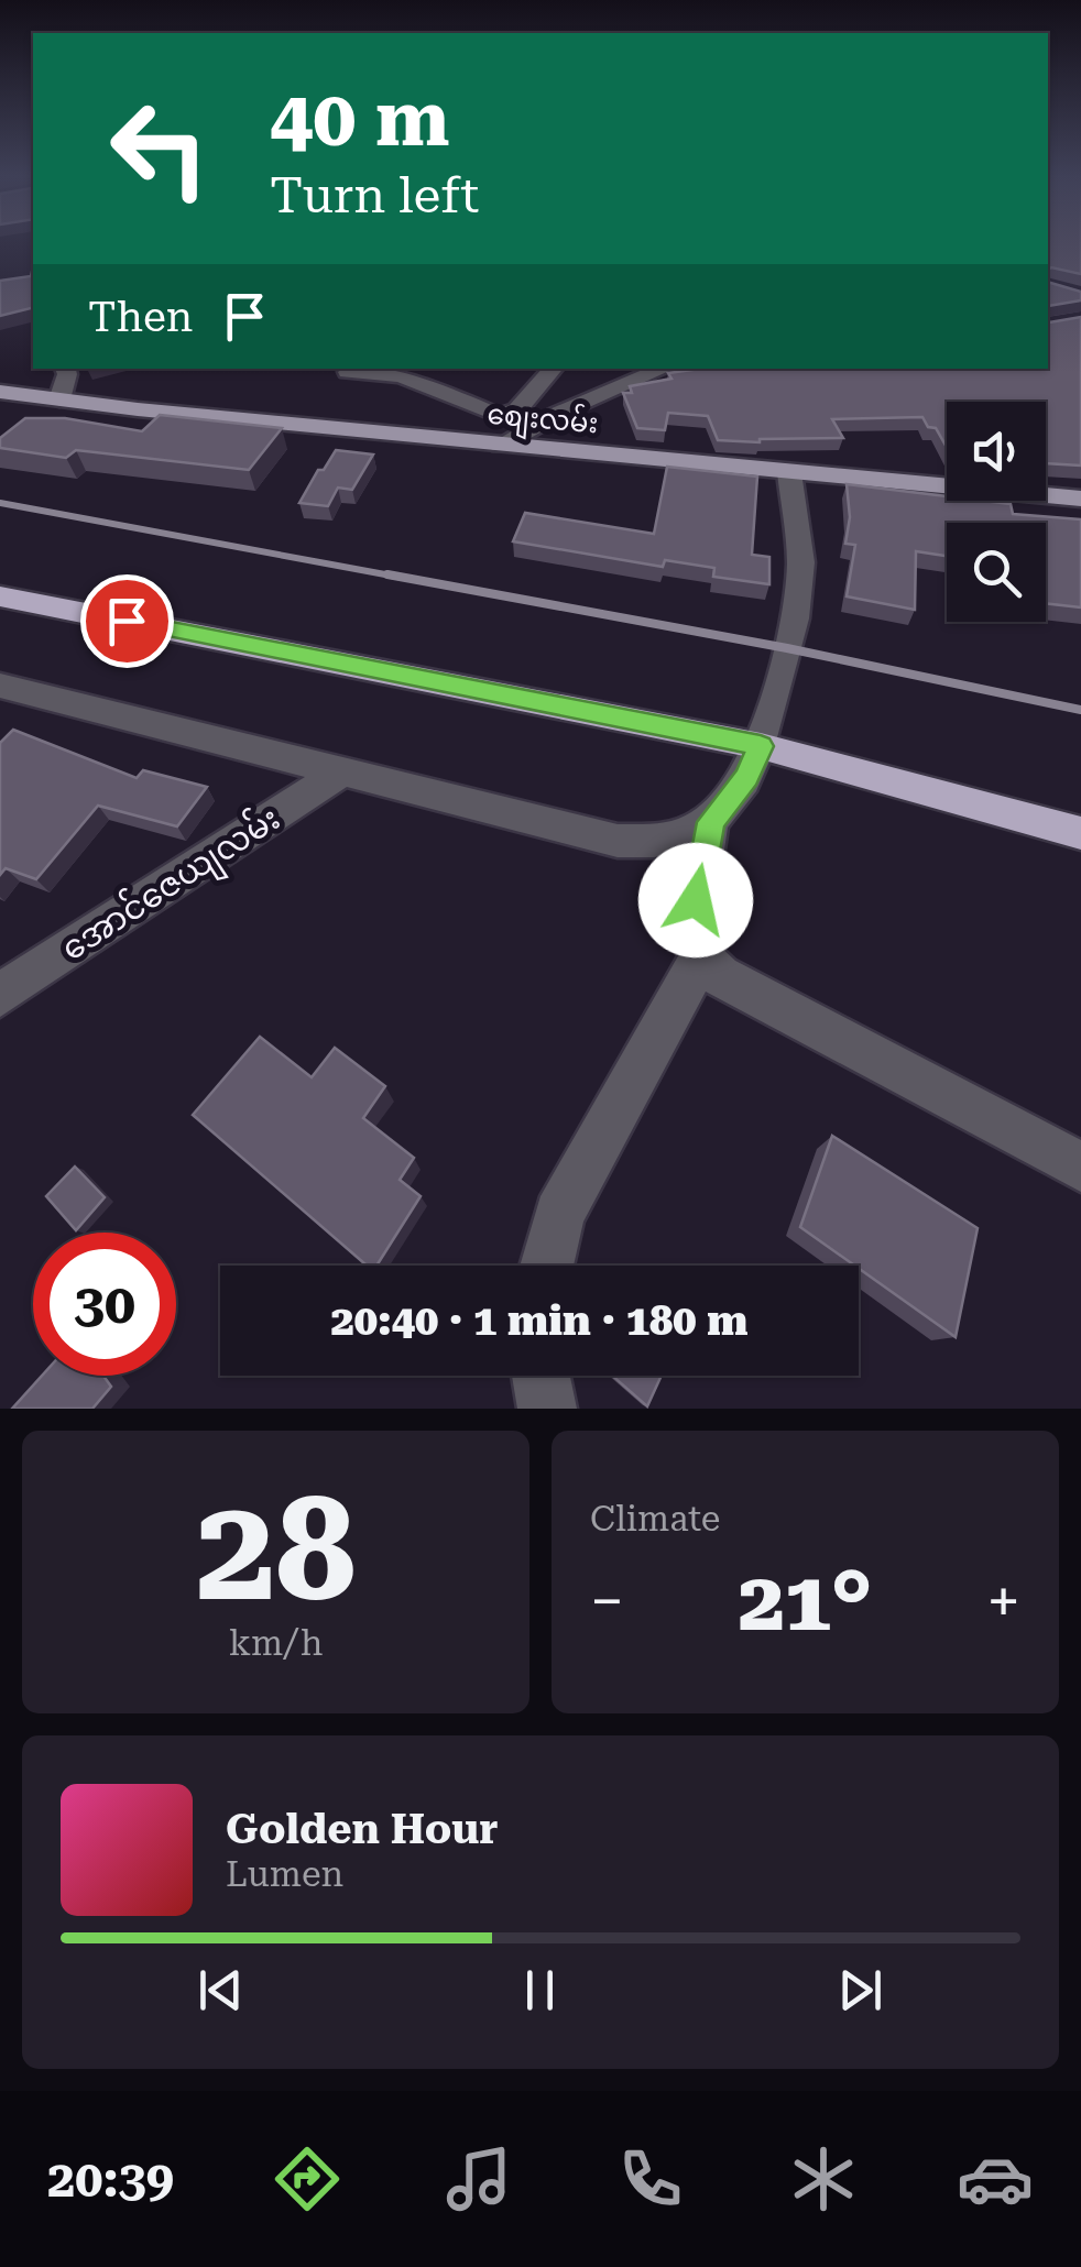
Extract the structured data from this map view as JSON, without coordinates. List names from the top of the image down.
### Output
{
  "streets": {
    "main road": ["စျေးလမ်း"],
    "street": ["အောင်ဇေယျလမ်း"]
  },
  "page": {
    "turn": ["40 m", "Turn left"],
    "then": "Then",
    "limit": "30",
    "trip": "20:40 · 1 min · 180 m",
    "tile": [
      ["28", "km/h"],
      "Climate"
    ],
    "heat": ["−", "21°", "+"],
    "song": ["Golden Hour", "Lumen"],
    "tabs": "20:39"
  }
}
